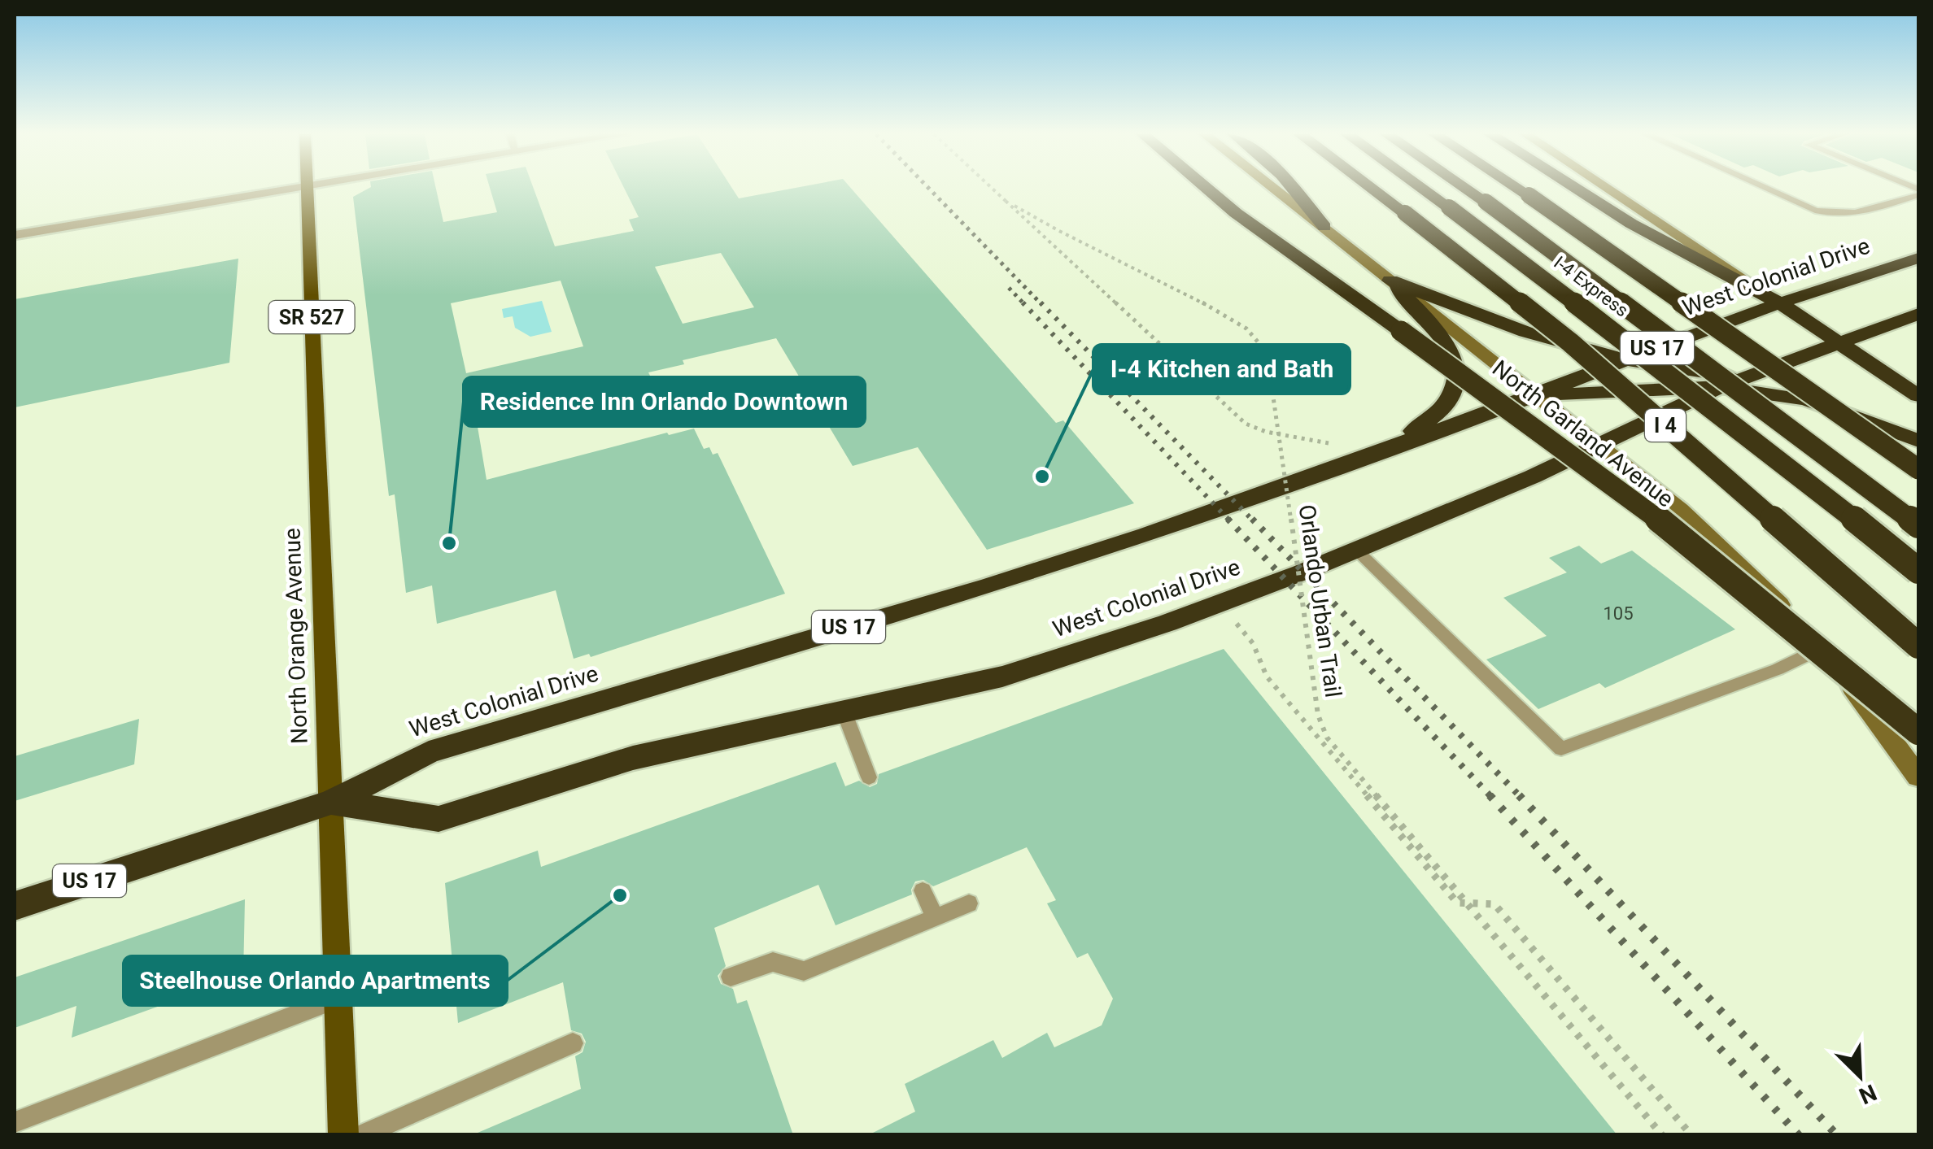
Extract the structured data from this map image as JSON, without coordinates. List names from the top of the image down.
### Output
{
  "streets": {
    "highway": [
      "West Colonial Drive",
      "I-4 Express",
      "US 17",
      "I 4"
    ],
    "main road": ["SR 527", "North Orange Avenue"],
    "street": ["North Garland Avenue"],
    "path": ["Orlando Urban Trail"]
  },
  "crossings": [
    ["West Colonial Drive", "US 17"],
    ["West Colonial Drive", "North Garland Avenue"],
    ["West Colonial Drive", "North Orange Avenue"],
    ["US 17", "North Orange Avenue"]
  ],
  "places": ["I-4 Kitchen and Bath", "Residence Inn Orlando Downtown", "Steelhouse Orlando Apartments"],
  "house_numbers": ["105"],
  "north": "bottom right"
}
